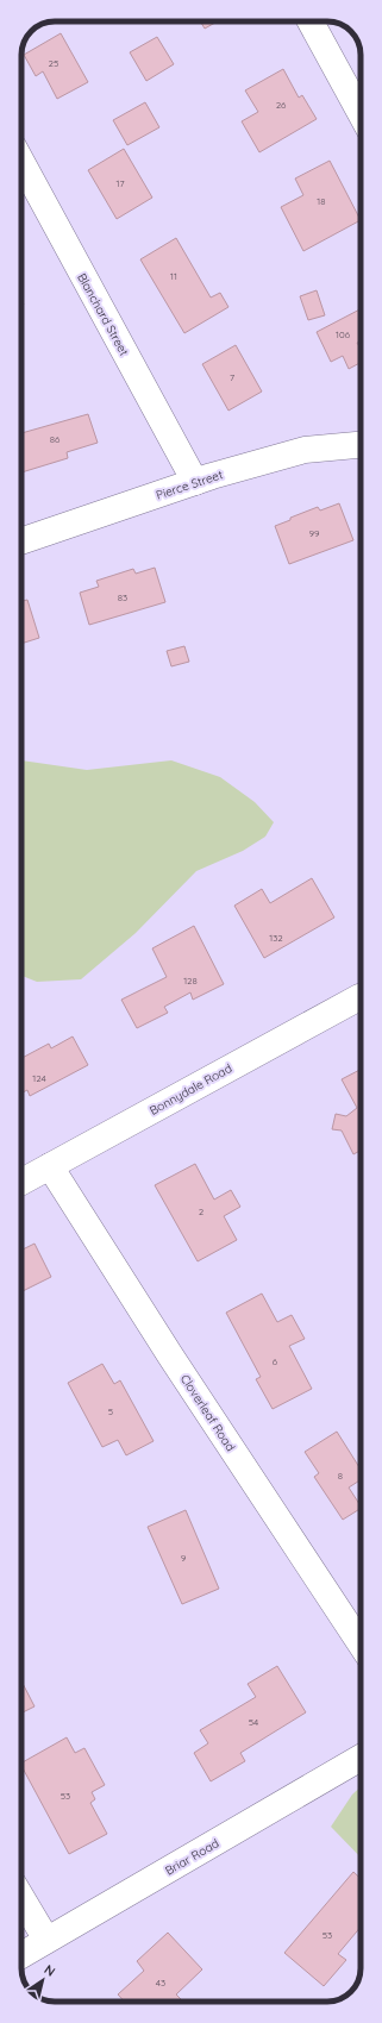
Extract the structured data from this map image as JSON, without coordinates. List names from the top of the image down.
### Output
{
  "streets": {
    "street": [
      "Blanchard Street",
      "Pierce Street",
      "Bonnydale Road",
      "Cloverleaf Road",
      "Briar Road"
    ]
  },
  "crossings": [
    ["Blanchard Street", "Pierce Street"],
    ["Bonnydale Road", "Cloverleaf Road"]
  ],
  "house_numbers": [
    "25",
    "26",
    "17",
    "18",
    "11",
    "106",
    "7",
    "86",
    "99",
    "83",
    "132",
    "128",
    "124",
    "2",
    "6",
    "5",
    "8",
    "9",
    "54",
    "53",
    "53",
    "43"
  ],
  "north": "top right"
}
